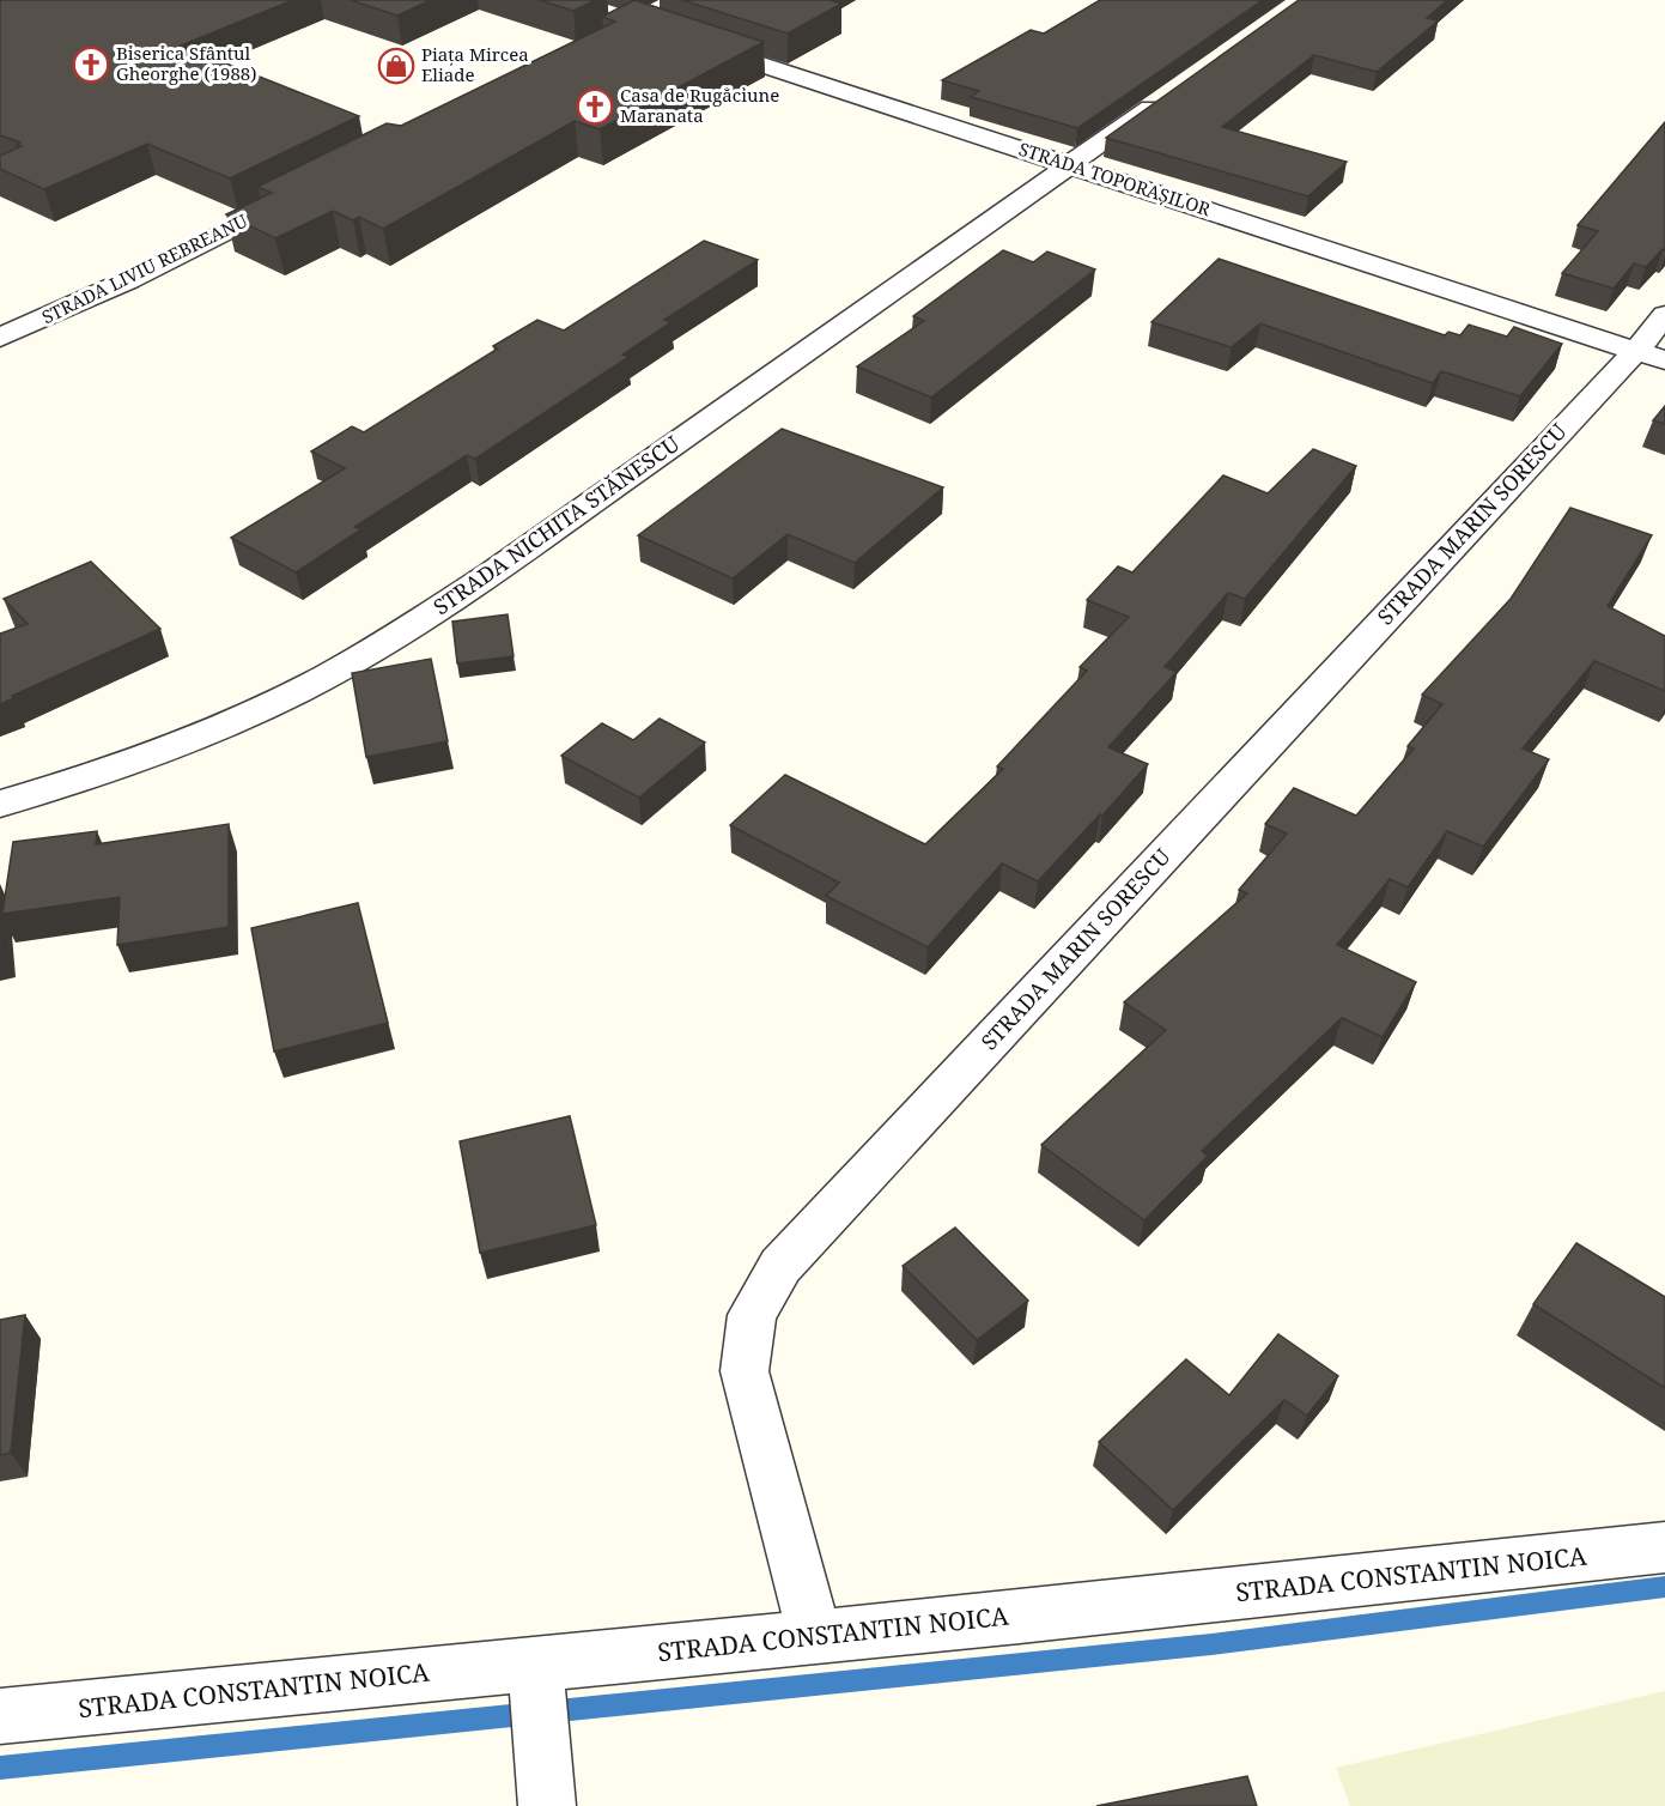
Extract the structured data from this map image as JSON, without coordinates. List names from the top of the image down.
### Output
{
  "streets": {
    "street": [
      "STRADA TOPORAȘILOR",
      "STRADA LIVIU REBREANU",
      "STRADA MARIN SORESCU",
      "STRADA NICHITA STĂNESCU",
      "STRADA CONSTANTIN NOICA"
    ]
  },
  "crossings": [
    ["STRADA TOPORAȘILOR", "STRADA MARIN SORESCU"],
    ["STRADA TOPORAȘILOR", "STRADA NICHITA STĂNESCU"],
    ["STRADA MARIN SORESCU", "STRADA CONSTANTIN NOICA"]
  ],
  "places": {
    "church": ["Biserica Sfântul Gheorghe (1988)", "Casa de Rugăciune Maranata"],
    "shop": ["Piața Mircea Eliade"]
  }
}
